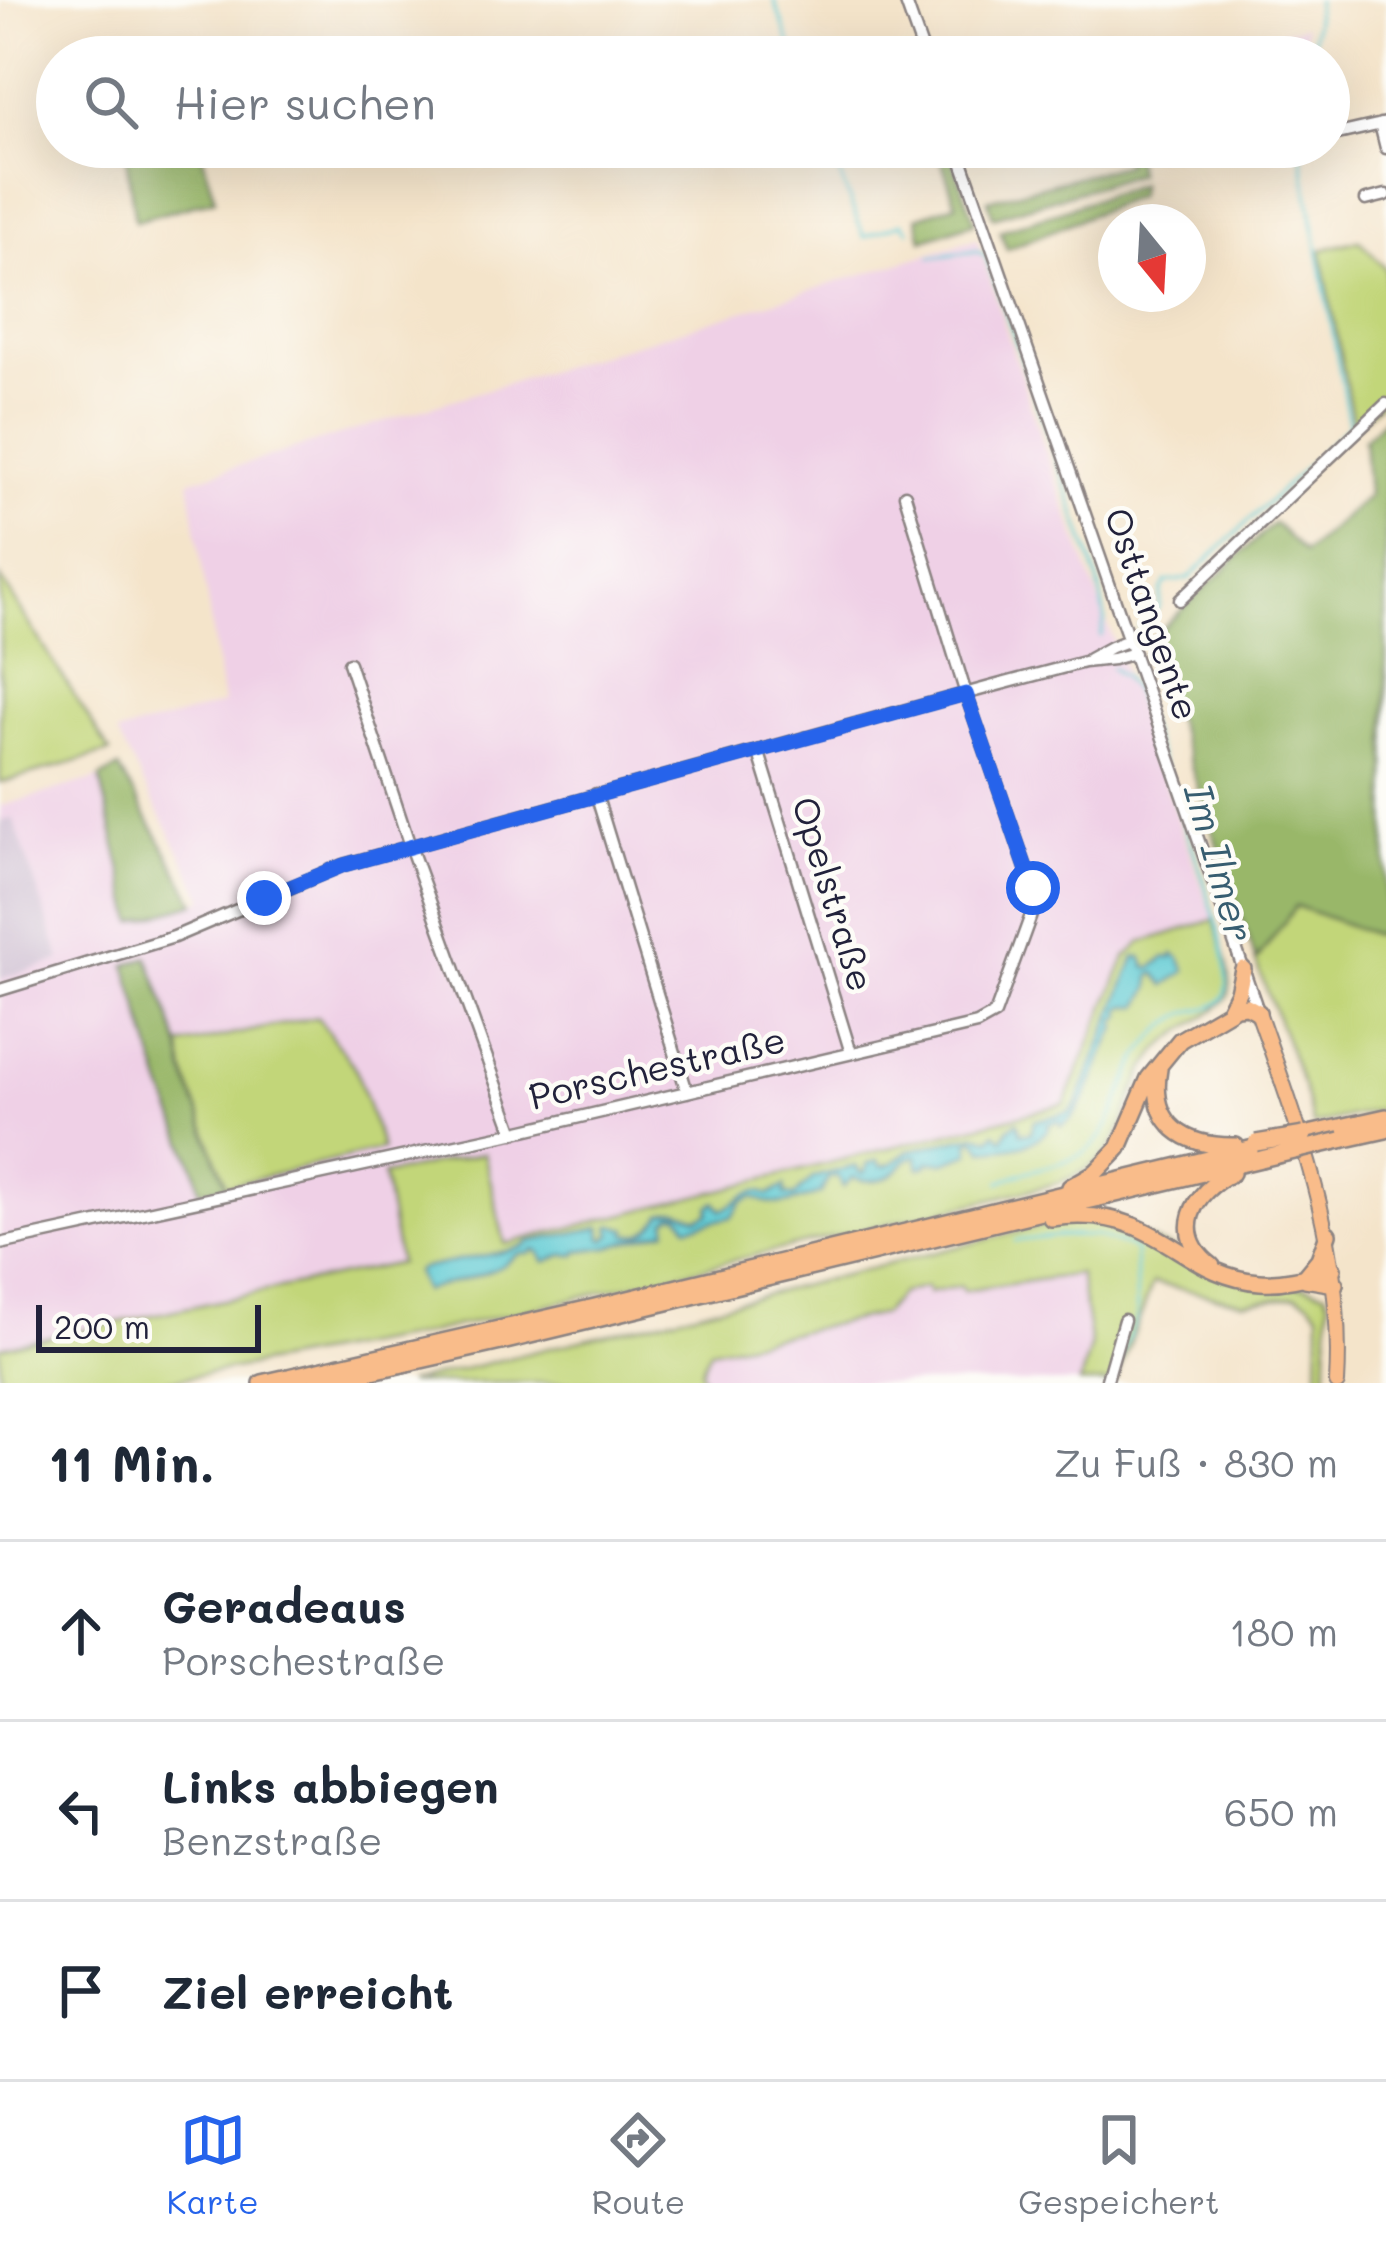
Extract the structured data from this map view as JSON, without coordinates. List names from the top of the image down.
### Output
{
  "streets": {
    "main road": ["Osttangente"],
    "street": ["Opelstraße", "Porschestraße"]
  },
  "crossings": [
    ["Opelstraße", "Porschestraße"]
  ],
  "water": ["Im Ilmer"],
  "scale_bar": "200 m",
  "north": "bottom",
  "page": {
    "search": "Hier suchen",
    "scale": "200 m",
    "heading": ["11 Min.", "Zu Fuß · 830 m"],
    "list": [
      ["Geradeaus", "Porschestraße", "180 m"],
      ["Links abbiegen", "Benzstraße", "650 m"],
      "Ziel erreicht"
    ],
    "nav": ["Karte", "Route", "Gespeichert"]
  }
}
